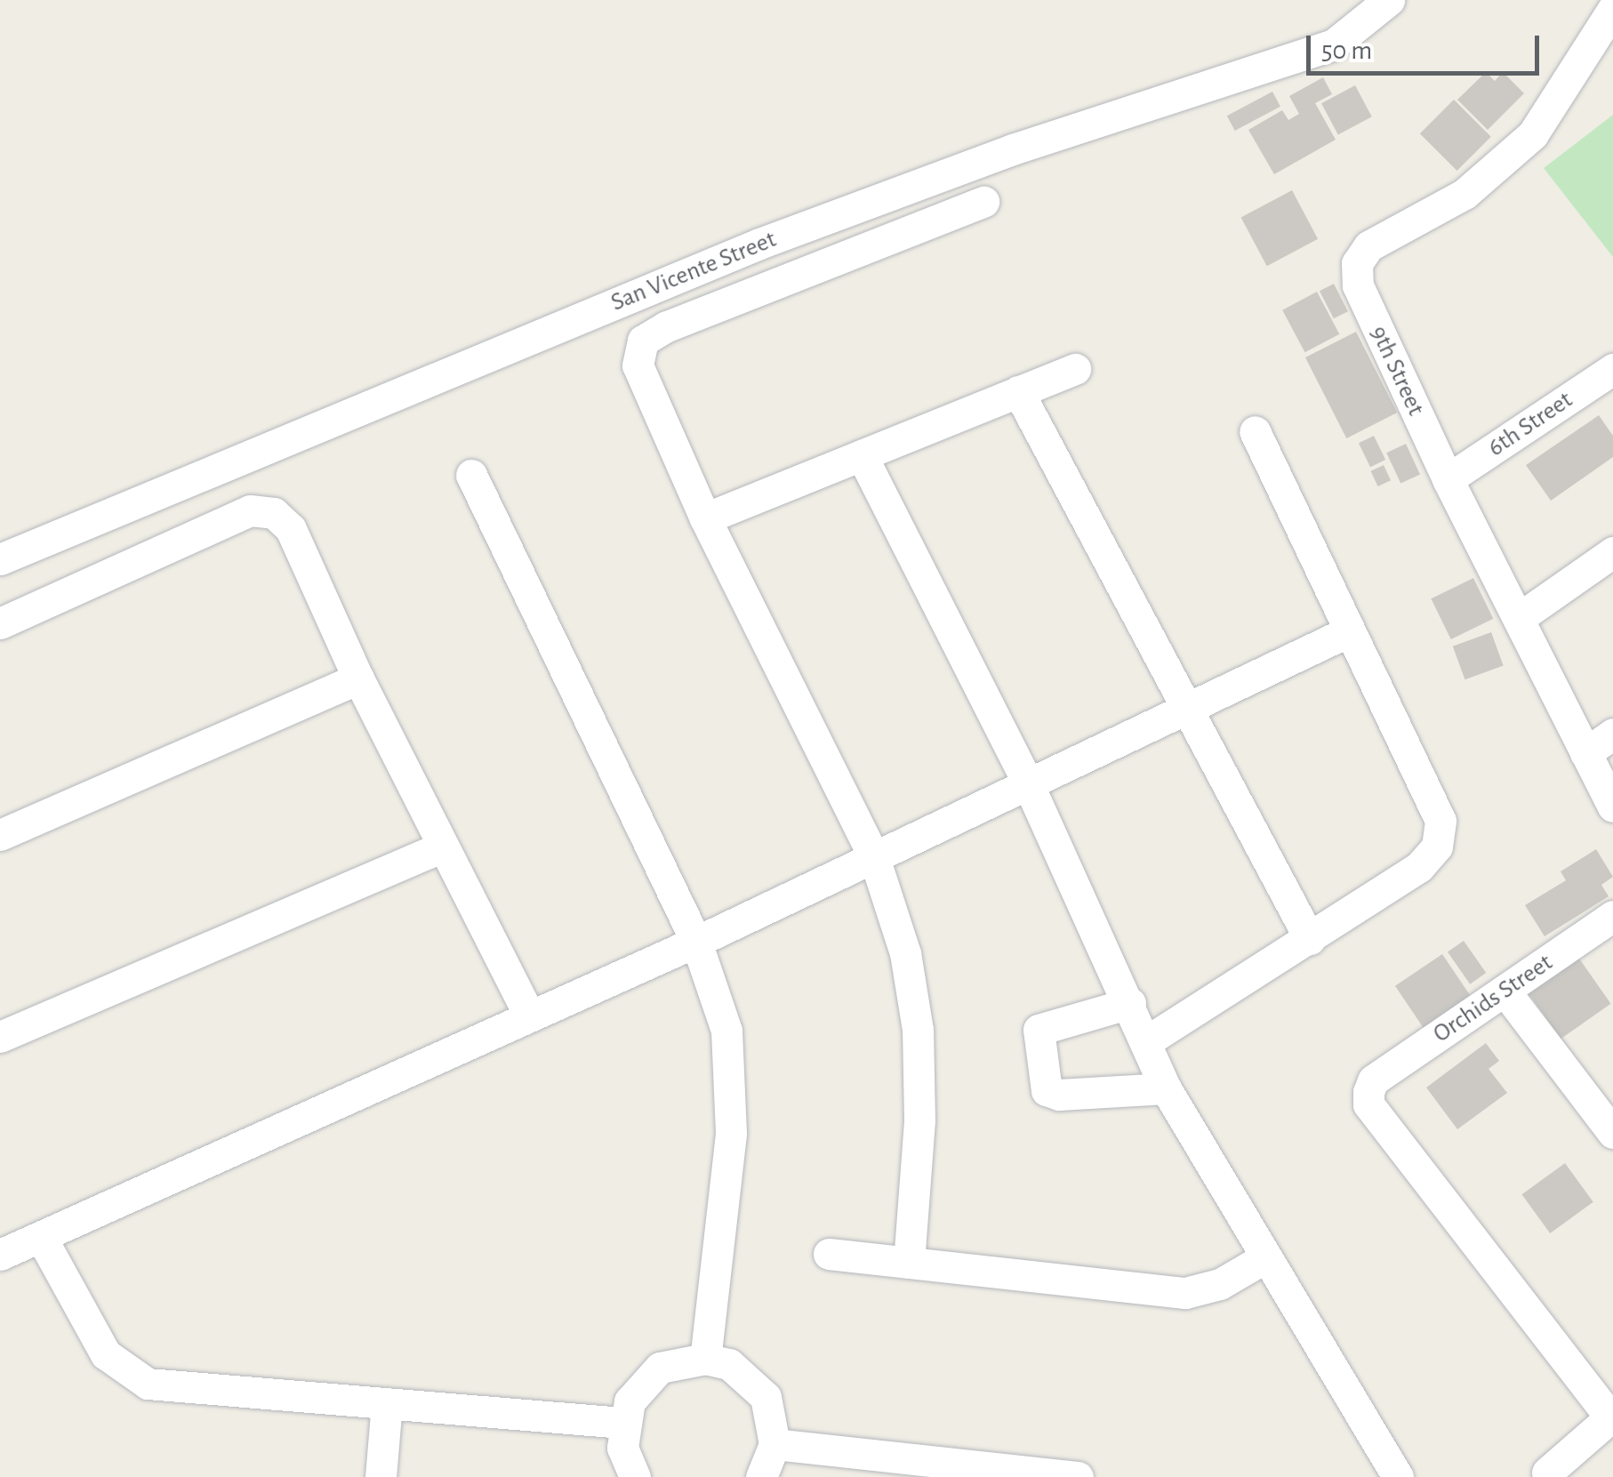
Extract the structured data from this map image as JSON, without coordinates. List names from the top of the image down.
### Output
{
  "streets": {
    "street": [
      "San Vicente Street",
      "9th Street",
      "6th Street",
      "Orchids Street"
    ]
  },
  "crossings": [
    ["9th Street", "6th Street"]
  ],
  "scale_bar": "50 m"
}
